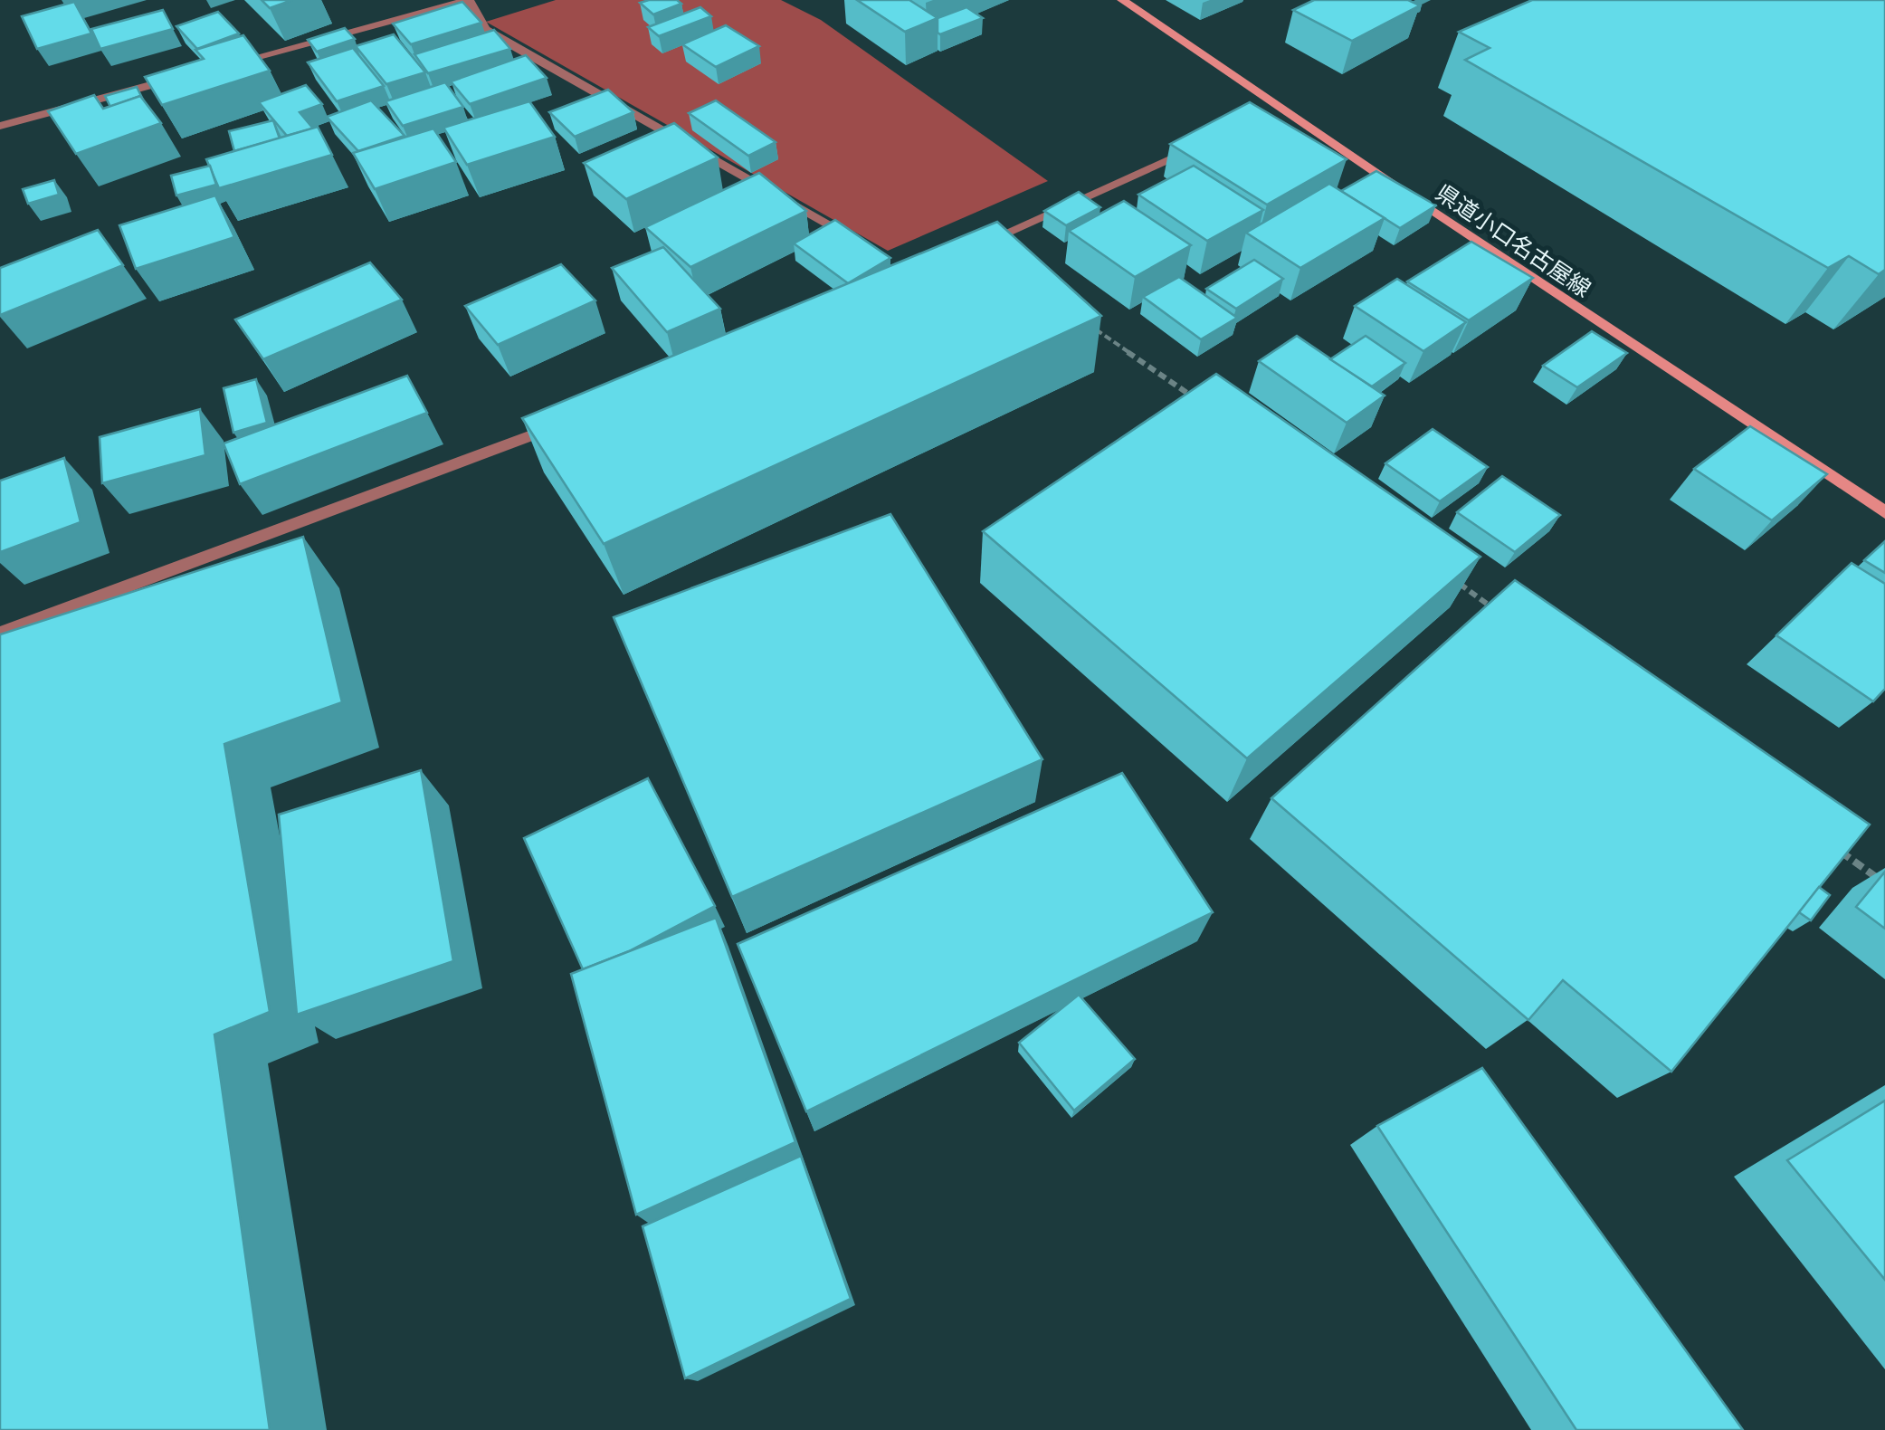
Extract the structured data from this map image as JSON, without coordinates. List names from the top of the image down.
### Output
{
  "streets": {
    "main road": ["県道小口名古屋線"]
  }
}
